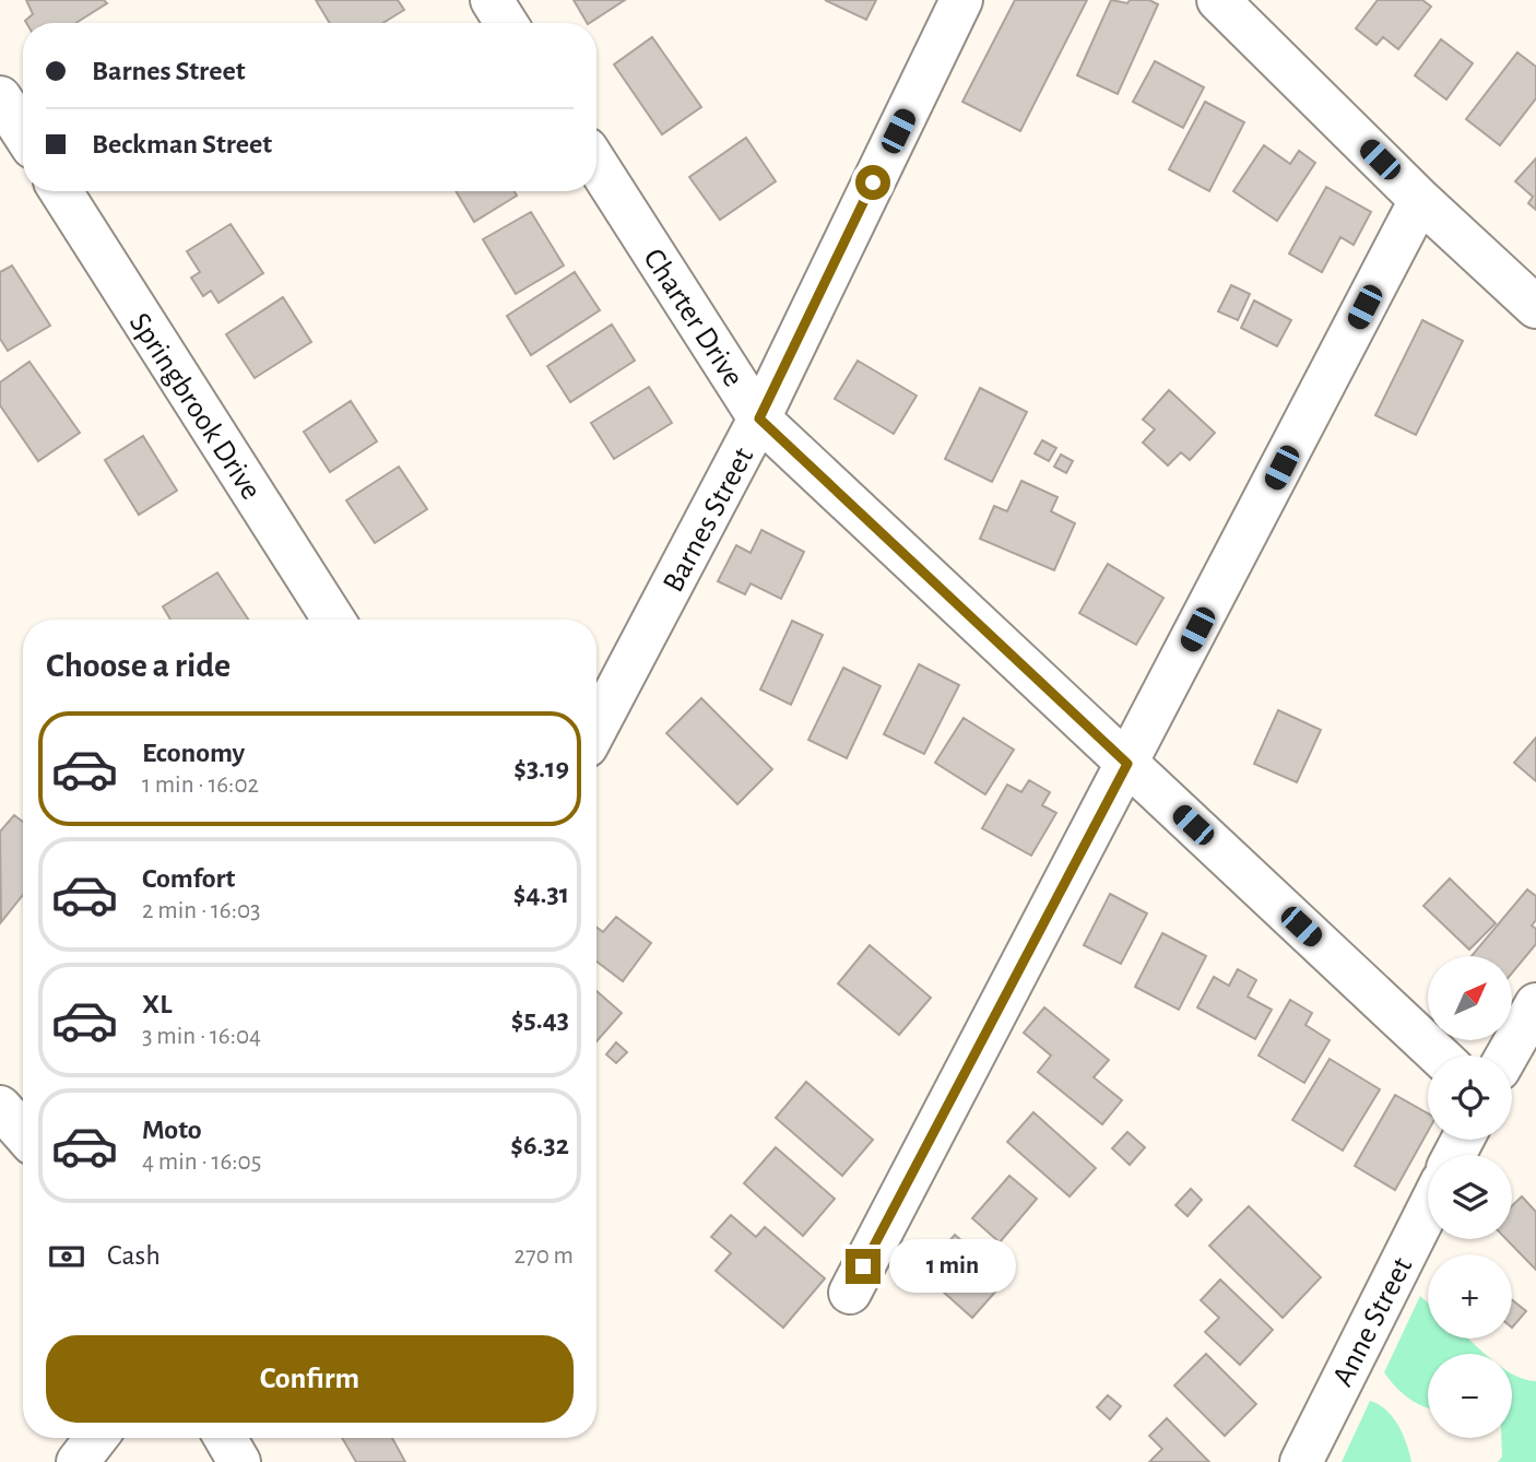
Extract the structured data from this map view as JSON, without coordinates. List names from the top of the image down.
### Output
{
  "streets": {
    "street": [
      "Charter Drive",
      "Springbrook Drive",
      "Barnes Street",
      "Anne Street"
    ]
  },
  "crossings": [
    ["Charter Drive", "Barnes Street"]
  ],
  "north": "top right",
  "page": {
    "banner": ["Barnes Street", "Beckman Street"],
    "heading": "Choose a ride",
    "list": [
      {
        "name": "Economy",
        "note": "1 min · 16:02",
        "value": "$3.19"
      },
      {
        "name": "Comfort",
        "note": "2 min · 16:03",
        "value": "$4.31"
      },
      {
        "name": "XL",
        "note": "3 min · 16:04",
        "value": "$5.43"
      },
      {
        "name": "Moto",
        "note": "4 min · 16:05",
        "value": "$6.32"
      }
    ],
    "map_buttons": ["+", "−"],
    "pay": ["Cash", "270 m"],
    "bubble": "1 min",
    "buttons": "Confirm"
  }
}
